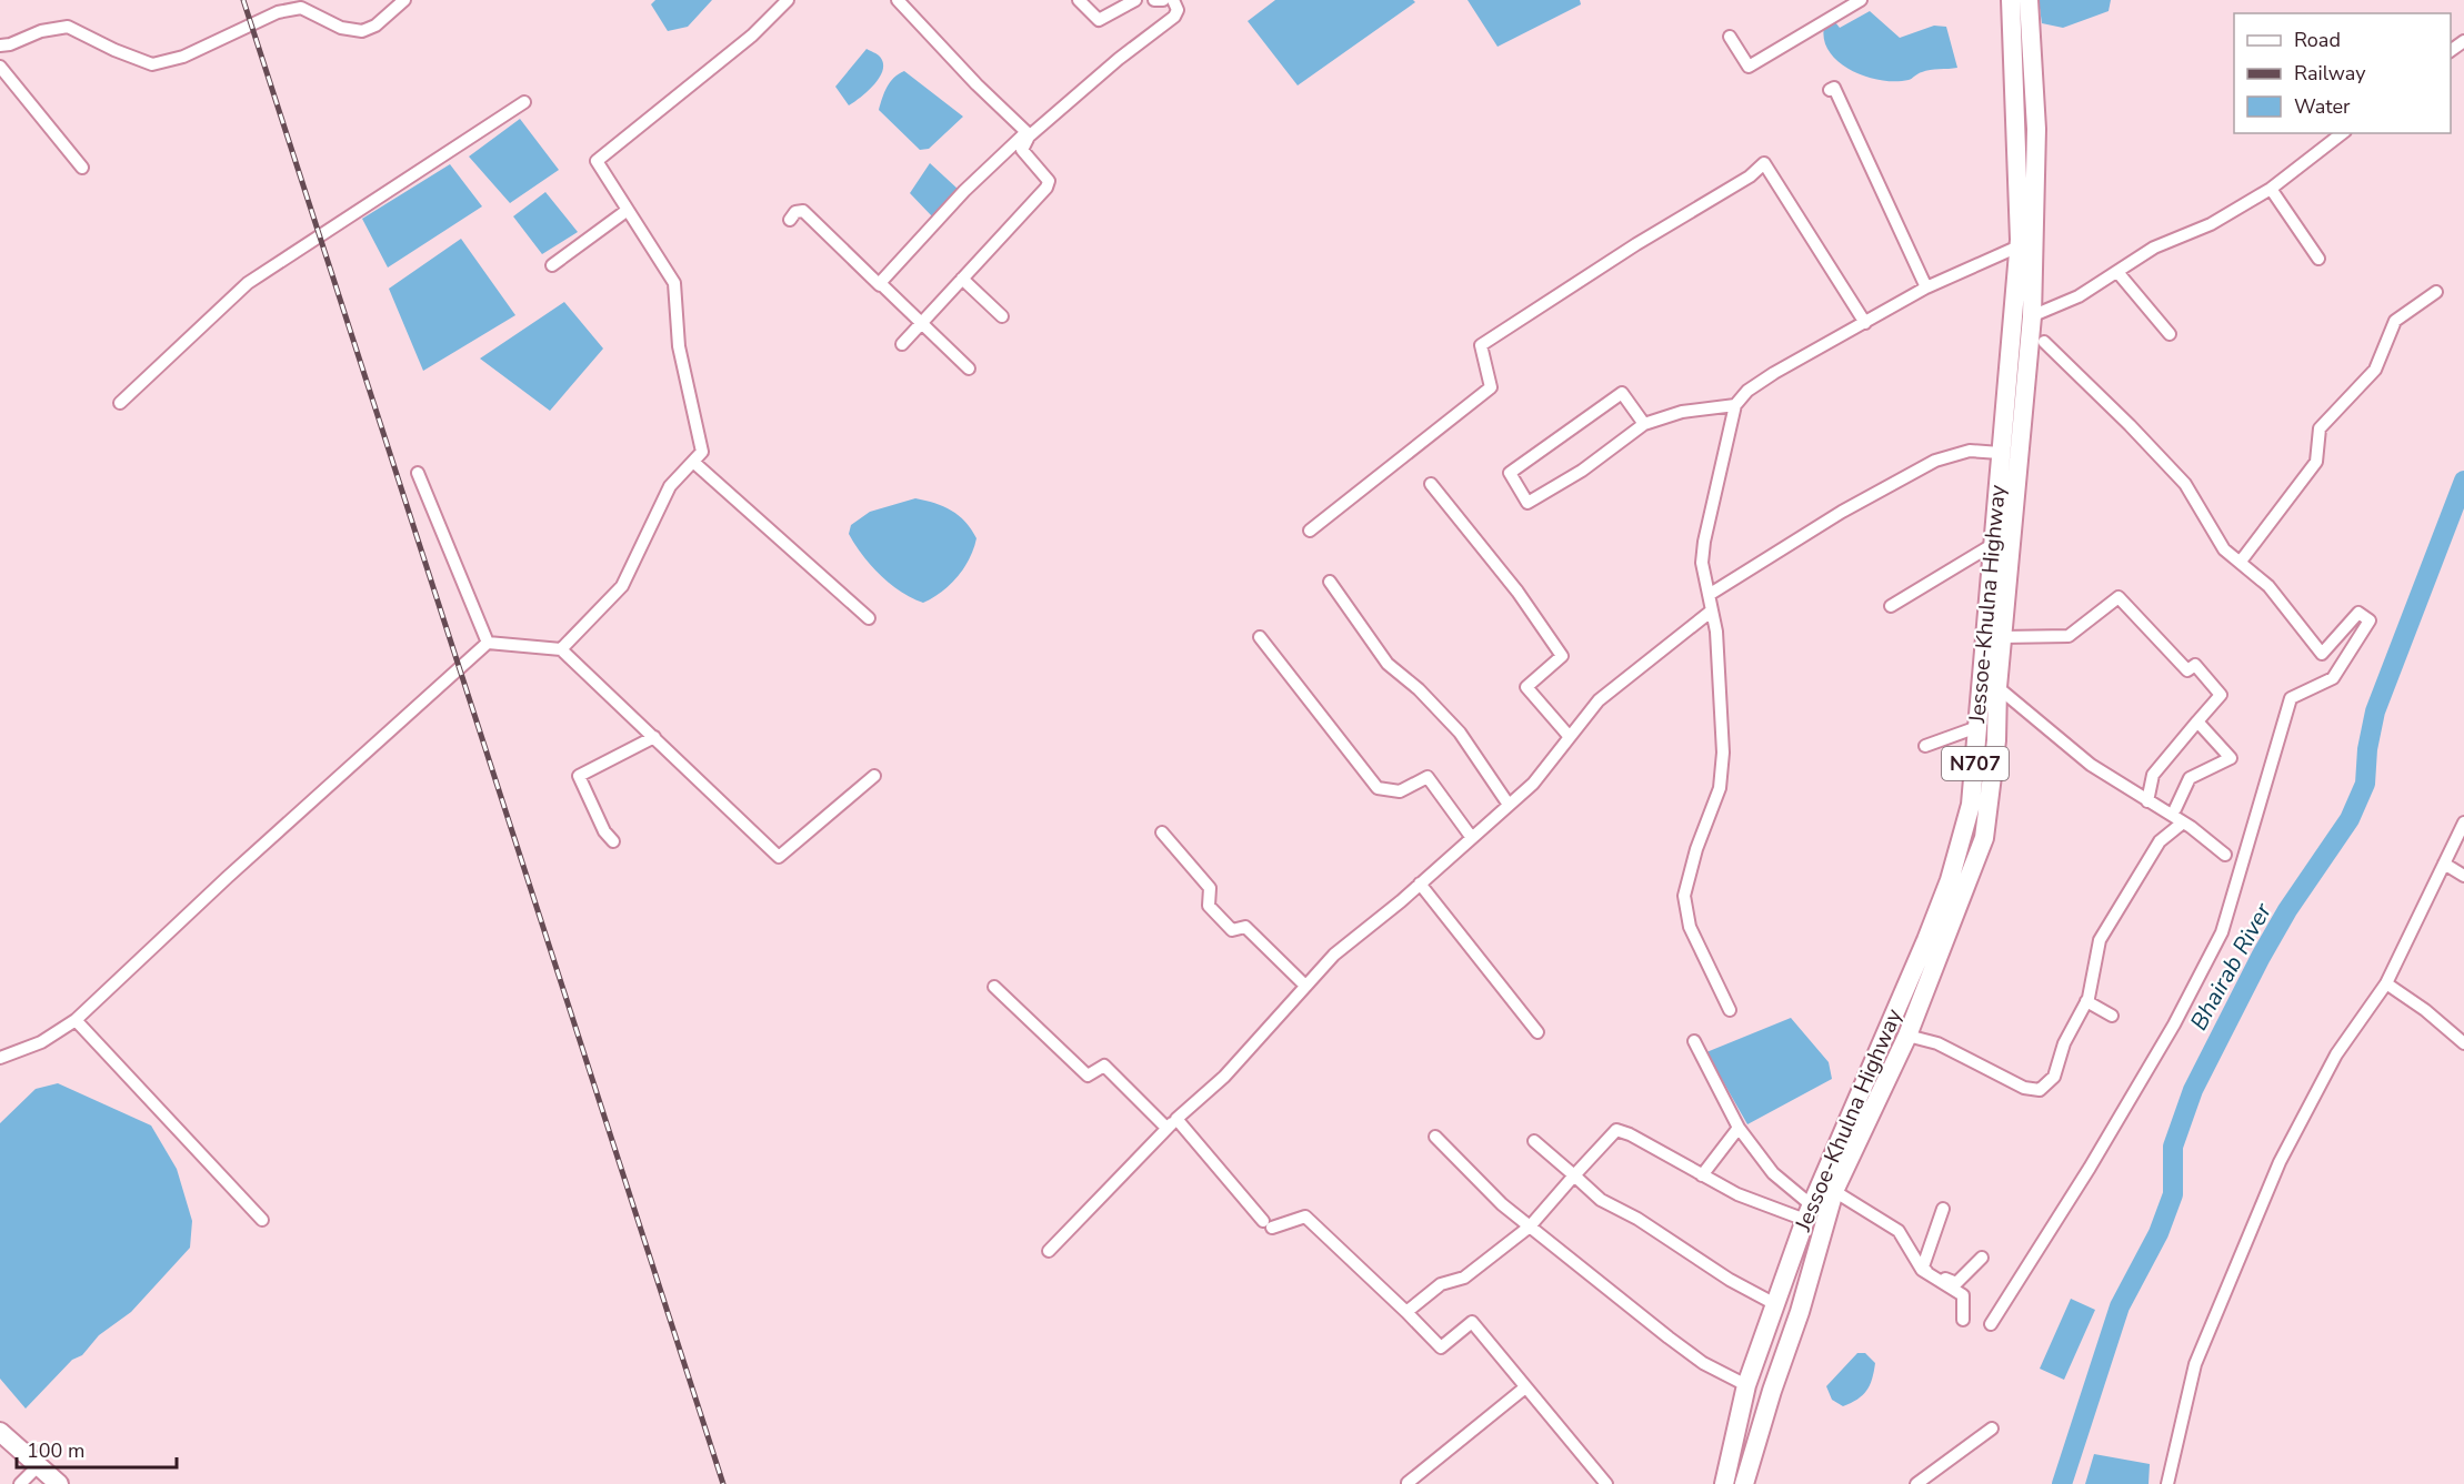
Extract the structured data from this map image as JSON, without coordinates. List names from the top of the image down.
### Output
{
  "streets": {
    "highway": ["Jessoe-Khulna Highway", "N707"]
  },
  "water": ["Bhairab River"],
  "legend": ["Road", "Railway", "Water"],
  "scale_bar": "100 m"
}
